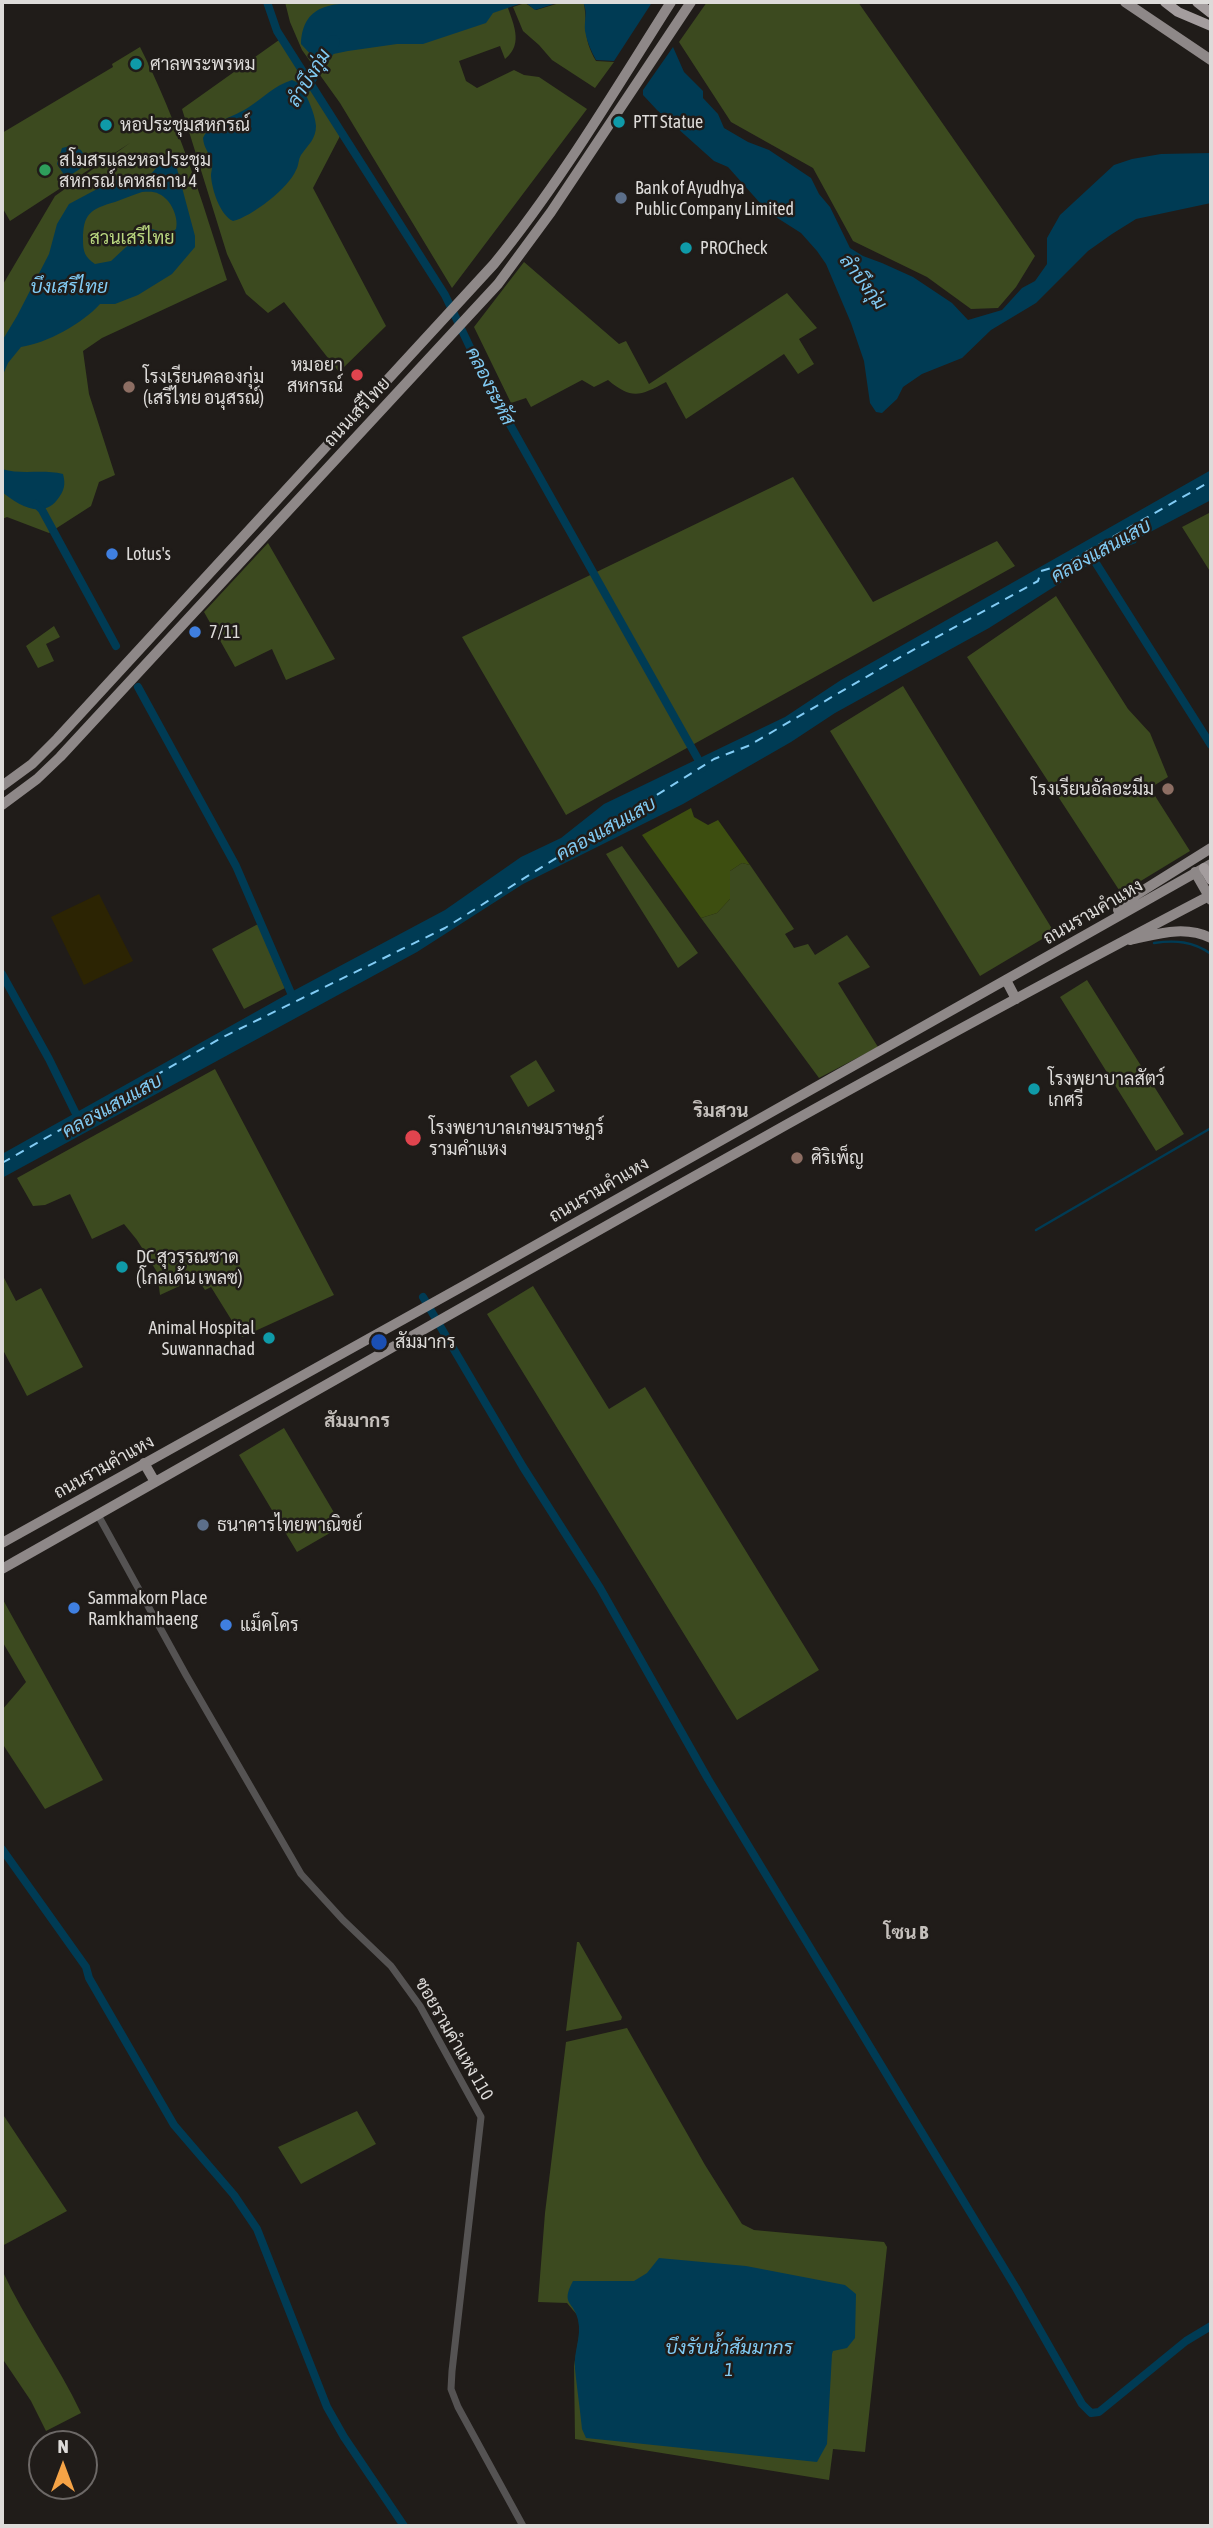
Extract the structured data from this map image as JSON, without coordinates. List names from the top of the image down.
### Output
{
  "streets": {
    "main road": ["ถนนเสรีไทย", "ถนนรามคำแหง"],
    "street": ["ซอยรามคำแหง 110"]
  },
  "crossings": [
    ["ถนนรามคำแหง", "ซอยรามคำแหง 110"]
  ],
  "districts": ["ริมสวน", "สัมมากร", "โซน B"],
  "water": [
    "ลำบึงกุ่ม",
    "บึงเสรีไทย",
    "คลองระหัส",
    "คลองแสนแสบ",
    "บึงรับน้ำสัมมากร 1"
  ],
  "parks": ["สวนเสรีไทย"],
  "places": [
    "ศาลพระพรหม",
    "PTT Statue",
    "หอประชุมสหกรณ์",
    "สโมสรและหอประชุม สหกรณ์ เคหสถาน 4",
    "Bank of Ayudhya Public Company Limited",
    "PROCheck",
    "หมอยา สหกรณ์",
    "โรงเรียนคลองกุ่ม (เสรีไทย อนุสรณ์)",
    "Lotus's",
    "7/11",
    "โรงเรียนอัลอะมีม",
    "โรงพยาบาลสัตว์ เกศรี",
    "โรงพยาบาลเกษมราษฎร์ รามคำแหง",
    "ศิริเพ็ญ",
    "DC สุวรรณชาด (โกลเด้น เพลซ)",
    "Animal Hospital Suwannachad",
    "สัมมากร",
    "ธนาคารไทยพาณิชย์",
    "Sammakorn Place Ramkhamhaeng",
    "แม็คโคร"
  ],
  "north": "top"
}
